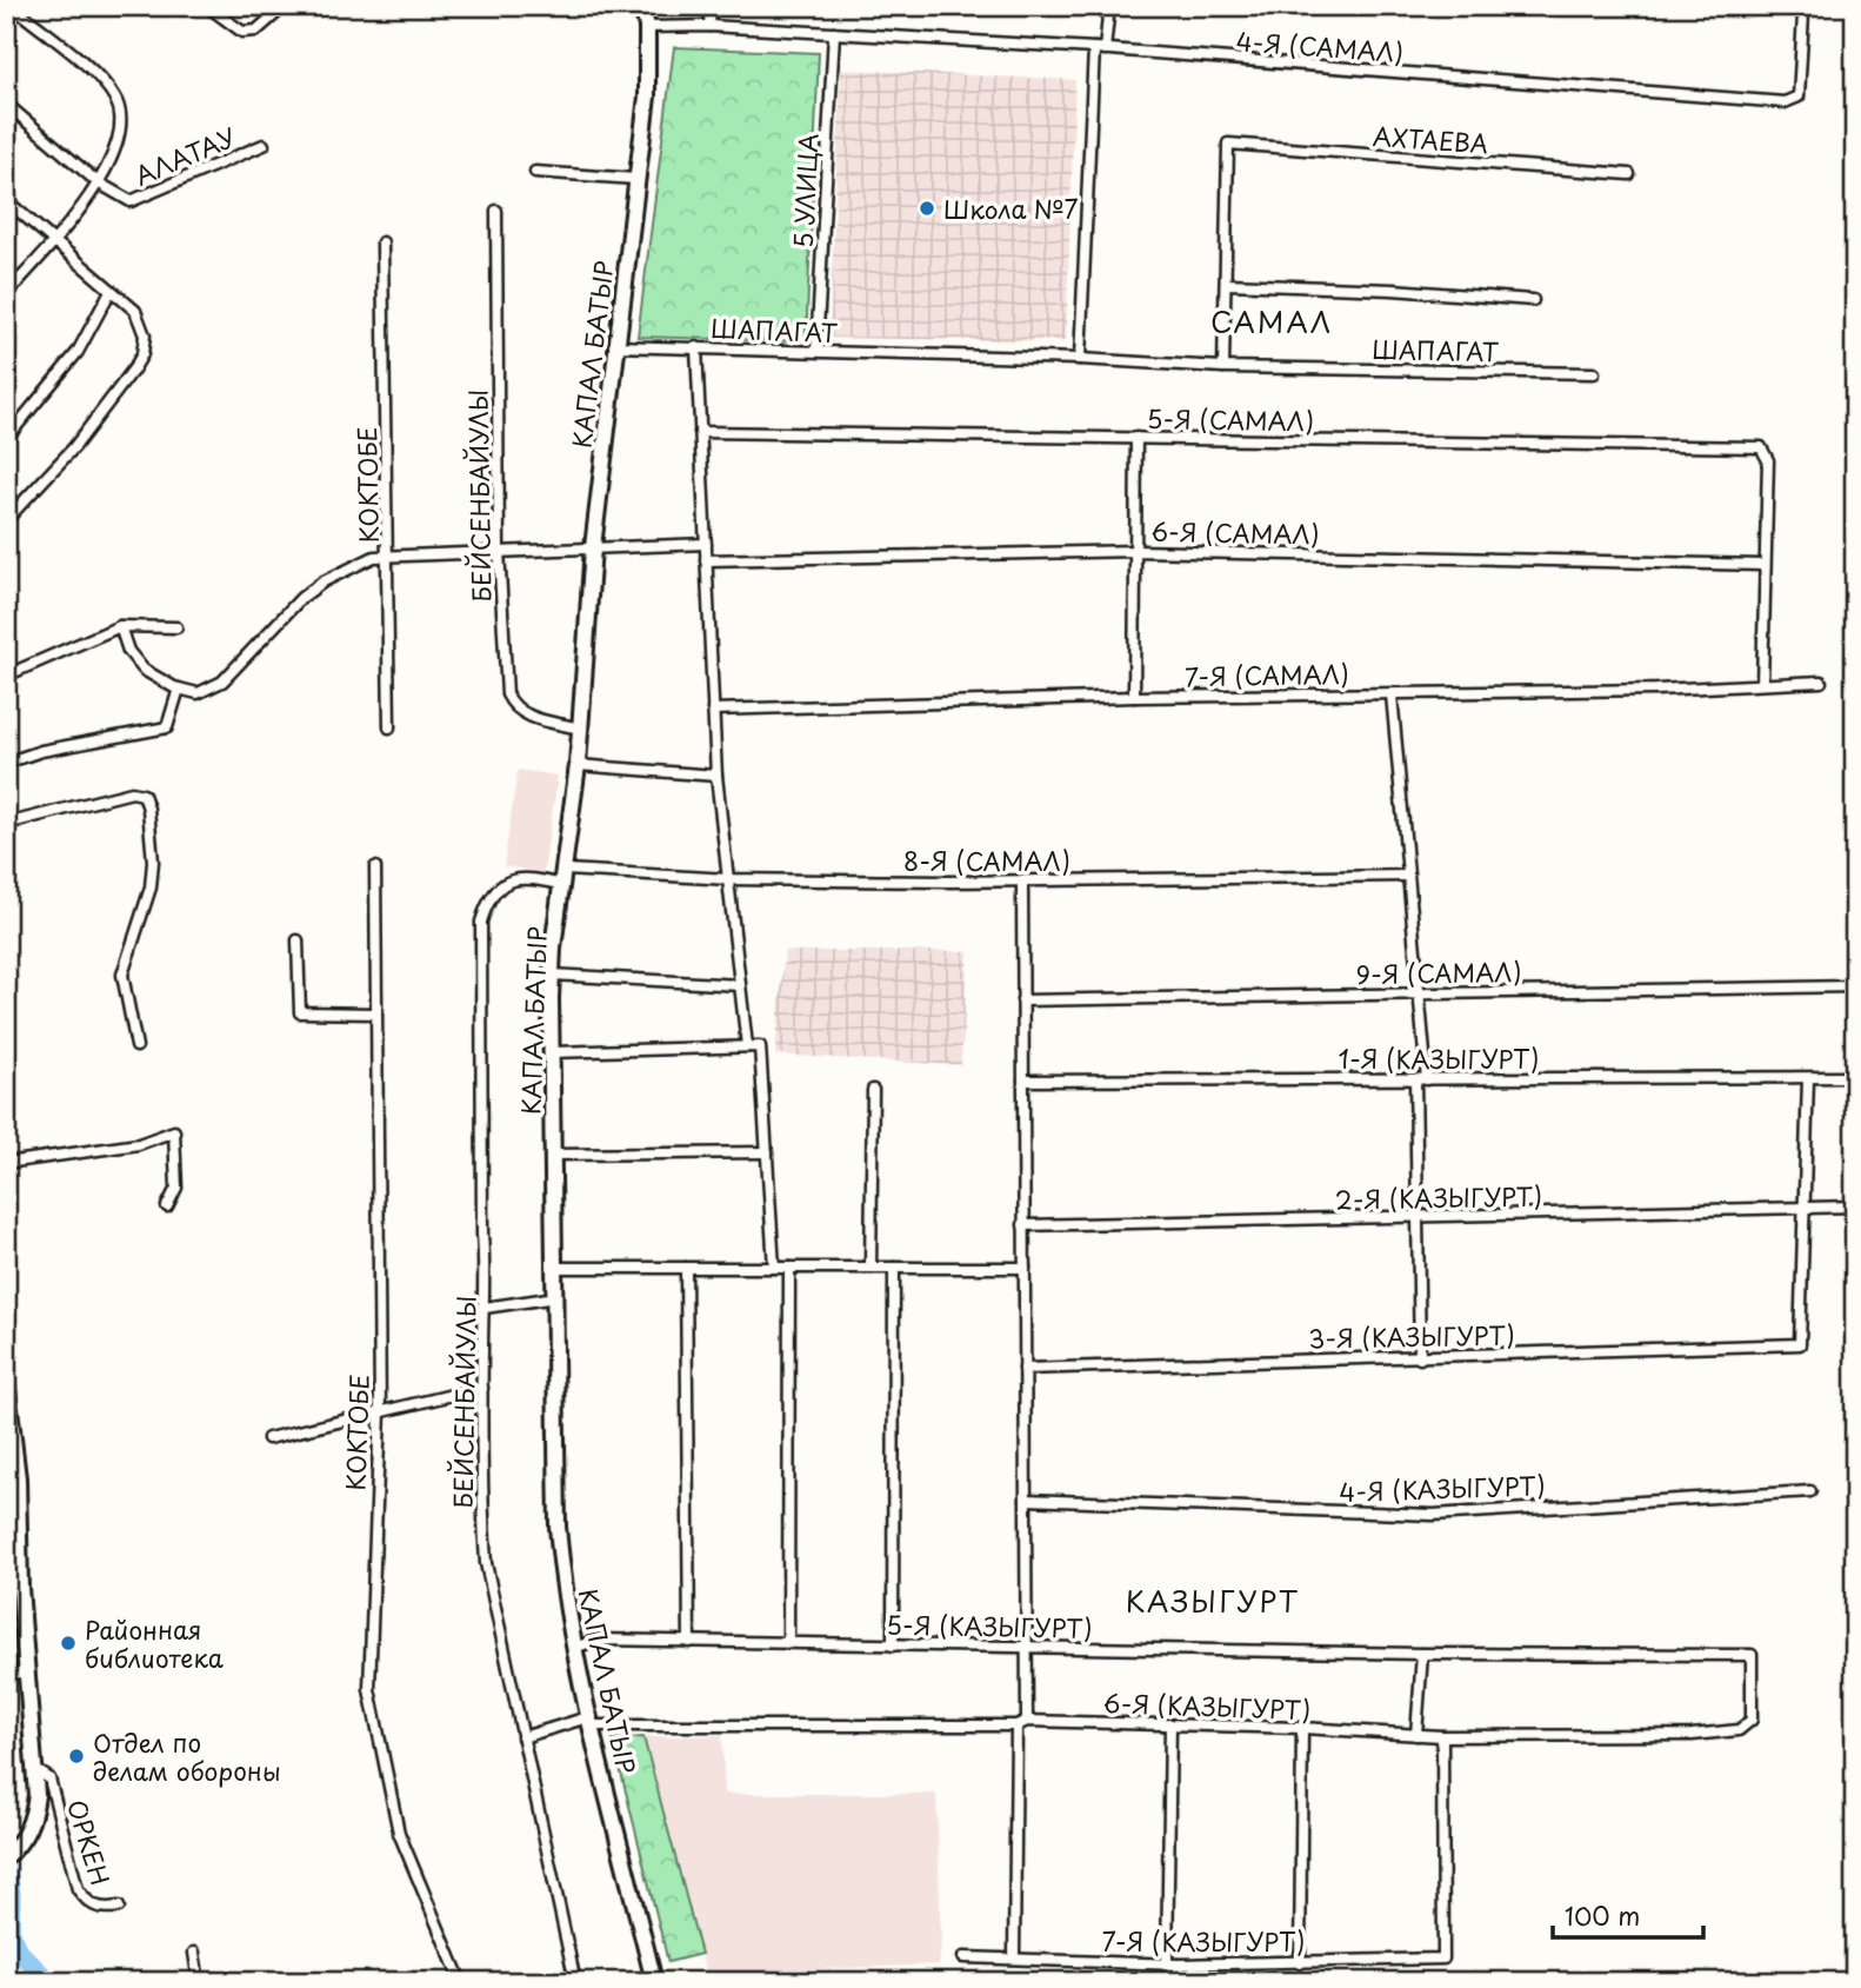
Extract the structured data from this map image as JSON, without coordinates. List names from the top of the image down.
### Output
{
  "streets": {
    "main road": ["КАПАЛ БАТЫР"],
    "street": [
      "4-Я (САМАЛ)",
      "АХТАЕВА",
      "АЛАТАУ",
      "5 УЛИЦА",
      "ШАПАГАТ",
      "5-Я (САМАЛ)",
      "КОКТОБЕ",
      "БЕЙСЕНБАЙУЛЫ",
      "6-Я (САМАЛ)",
      "7-Я (САМАЛ)",
      "8-Я (САМАЛ)",
      "9-Я (САМАЛ)",
      "1-Я (КАЗЫГУРТ)",
      "2-Я (КАЗЫГУРТ)",
      "3-Я (КАЗЫГУРТ)",
      "4-Я (КАЗЫГУРТ)",
      "5-Я (КАЗЫГУРТ)",
      "6-Я (КАЗЫГУРТ)",
      "ОРКЕН",
      "7-Я (КАЗЫГУРТ)"
    ]
  },
  "crossings": [
    ["4-Я (САМАЛ)", "5 УЛИЦА"],
    ["4-Я (САМАЛ)", "КАПАЛ БАТЫР"],
    ["5 УЛИЦА", "ШАПАГАТ"],
    ["ШАПАГАТ", "КАПАЛ БАТЫР"],
    ["КАПАЛ БАТЫР", "БЕЙСЕНБАЙУЛЫ"],
    ["КАПАЛ БАТЫР", "8-Я (САМАЛ)"],
    ["КАПАЛ БАТЫР", "5-Я (КАЗЫГУРТ)"],
    ["КАПАЛ БАТЫР", "6-Я (КАЗЫГУРТ)"],
    ["5-Я (САМАЛ)", "6-Я (САМАЛ)"],
    ["БЕЙСЕНБАЙУЛЫ", "8-Я (САМАЛ)"],
    ["БЕЙСЕНБАЙУЛЫ", "6-Я (КАЗЫГУРТ)"],
    ["2-Я (КАЗЫГУРТ)", "3-Я (КАЗЫГУРТ)"],
    ["5-Я (КАЗЫГУРТ)", "6-Я (КАЗЫГУРТ)"],
    ["6-Я (КАЗЫГУРТ)", "7-Я (КАЗЫГУРТ)"]
  ],
  "districts": ["САМАЛ", "КАЗЫГУРТ"],
  "places": ["Школа №7", "Районная библиотека", "Отдел по делам обороны"],
  "scale_bar": "100 m"
}
